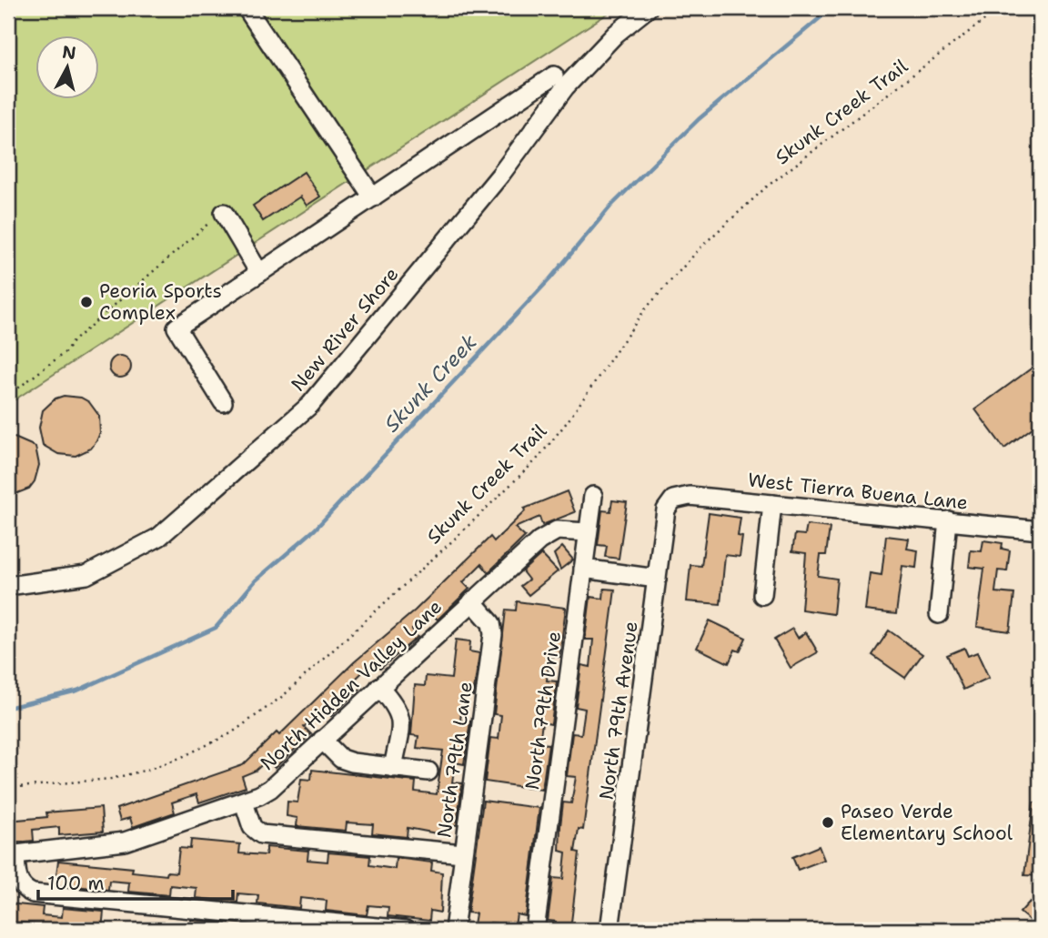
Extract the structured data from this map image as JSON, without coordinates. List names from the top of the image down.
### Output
{
  "streets": {
    "street": [
      "New River Shore",
      "West Tierra Buena Lane",
      "North Hidden Valley Lane",
      "North 79th Drive",
      "North 79th Avenue",
      "North 79th Lane"
    ],
    "path": ["Skunk Creek Trail"]
  },
  "crossings": [
    ["West Tierra Buena Lane", "North 79th Avenue"],
    ["North Hidden Valley Lane", "North 79th Drive"],
    ["North Hidden Valley Lane", "North 79th Lane"]
  ],
  "water": ["Skunk Creek"],
  "places": ["Peoria Sports Complex", "Paseo Verde Elementary School"],
  "scale_bar": "100 m",
  "north": "top"
}
